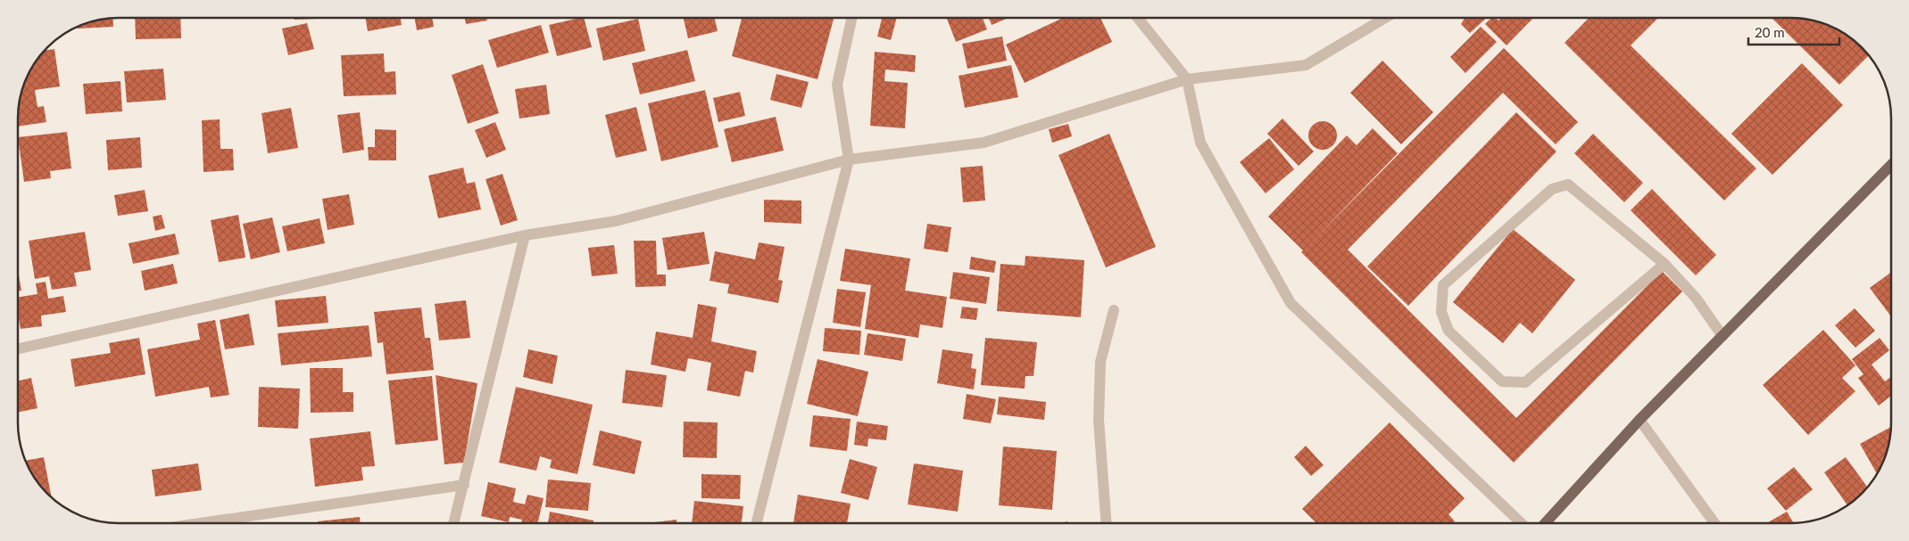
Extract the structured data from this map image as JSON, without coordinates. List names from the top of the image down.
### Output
{
  "scale_bar": "20 m"
}
